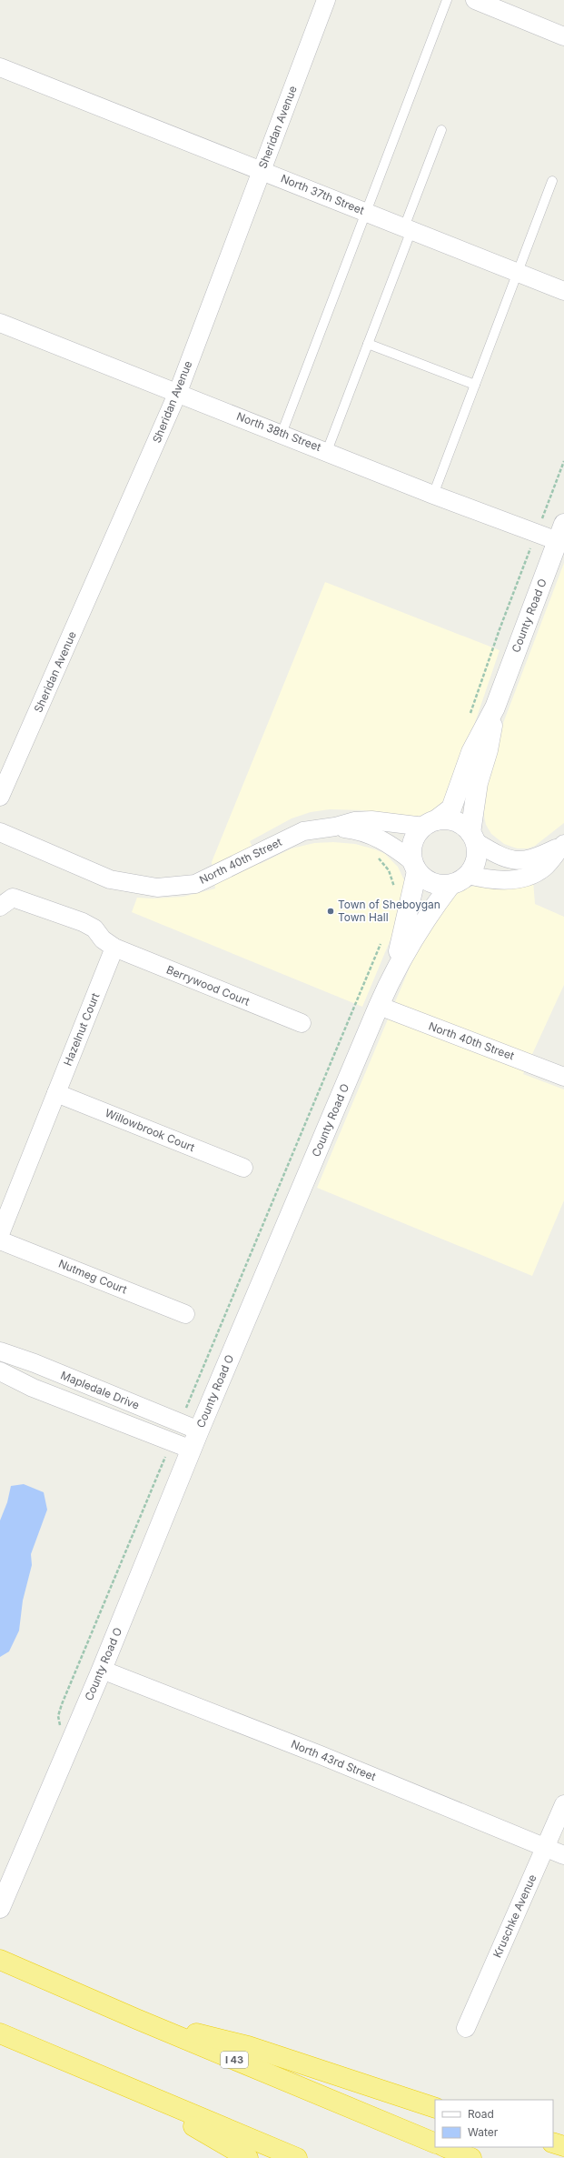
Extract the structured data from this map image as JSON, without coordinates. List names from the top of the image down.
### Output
{
  "streets": {
    "highway": ["I 43"],
    "street": [
      "Sheridan Avenue",
      "North 37th Street",
      "North 38th Street",
      "County Road O",
      "North 40th Street",
      "Berrywood Court",
      "Hazelnut Court",
      "Willowbrook Court",
      "Nutmeg Court",
      "Mapledale Drive",
      "North 43rd Street",
      "Kruschke Avenue"
    ]
  },
  "crossings": [
    ["Sheridan Avenue", "North 37th Street"],
    ["Sheridan Avenue", "North 38th Street"],
    ["North 38th Street", "County Road O"],
    ["County Road O", "North 40th Street"],
    ["County Road O", "Mapledale Drive"],
    ["County Road O", "North 43rd Street"],
    ["Berrywood Court", "Hazelnut Court"],
    ["Hazelnut Court", "Willowbrook Court"],
    ["North 43rd Street", "Kruschke Avenue"]
  ],
  "places": ["Town of Sheboygan Town Hall"],
  "legend": ["Road", "Water"]
}
